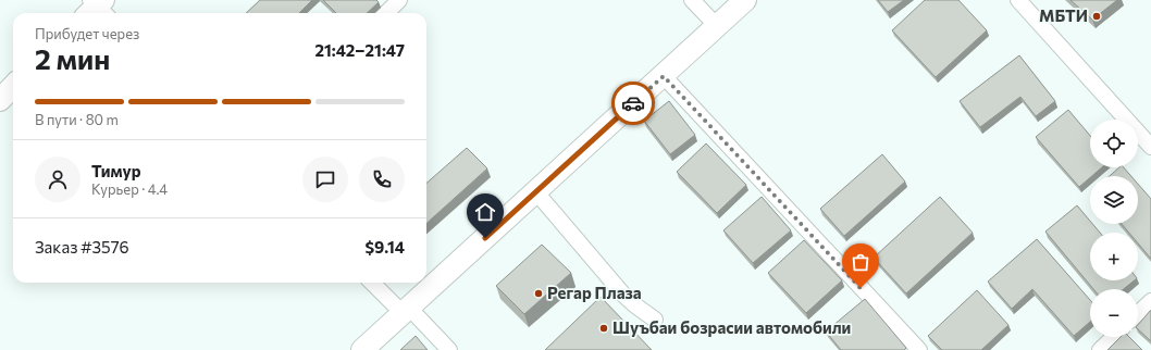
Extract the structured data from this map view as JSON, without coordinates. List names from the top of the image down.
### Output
{
  "places": ["МБТИ", "Регар Плаза", "Шуъбаи бозрасии автомобили"],
  "page": {
    "heading": ["2 мин", "Прибудет через", "21:42–21:47"],
    "panel": [
      "Тимур",
      "Курьер · 4.4",
      "Заказ #3576",
      "$9.14"
    ],
    "bar": "В пути · 80 m",
    "map_buttons": ["+", "−"]
  }
}
